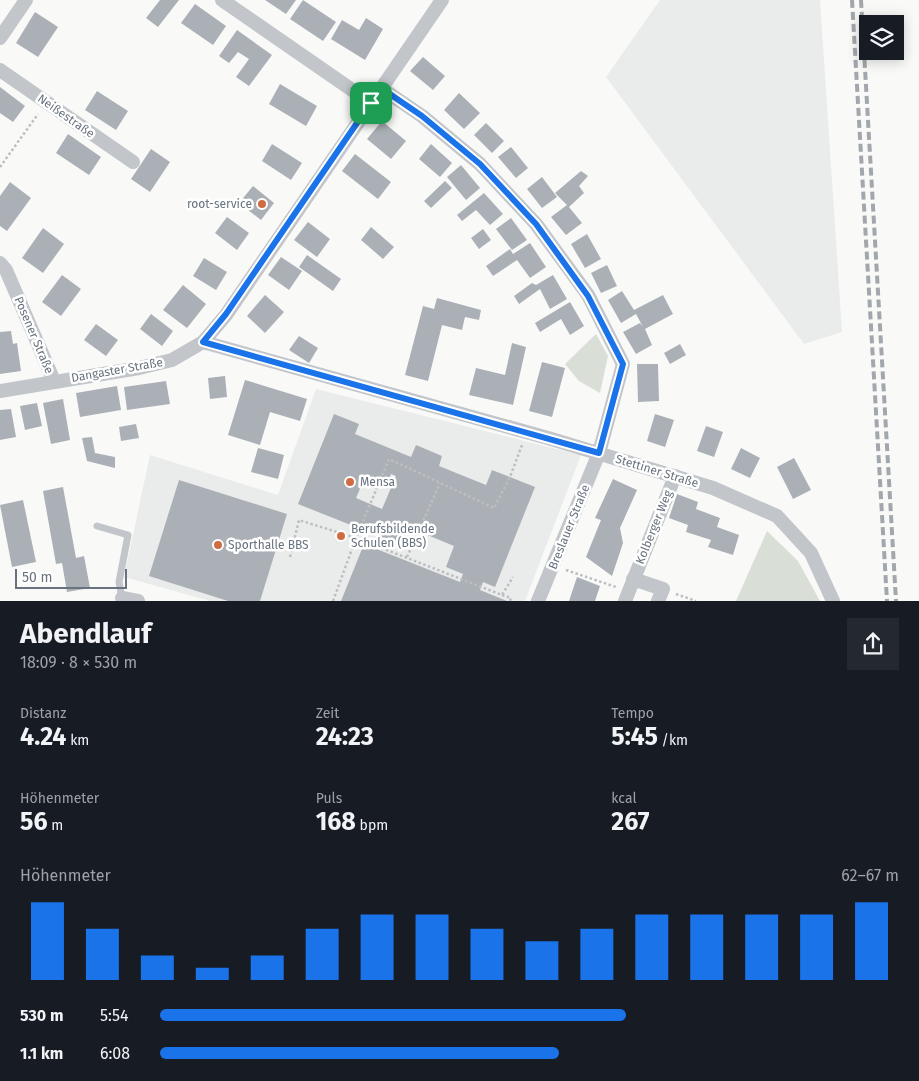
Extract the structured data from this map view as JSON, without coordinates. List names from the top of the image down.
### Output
{
  "streets": {
    "street": [
      "Neißestraße",
      "Posener Straße",
      "Dangaster Straße",
      "Stettiner Straße",
      "Breslauer Straße",
      "Kolberger Weg"
    ]
  },
  "crossings": [
    ["Posener Straße", "Dangaster Straße"],
    ["Dangaster Straße", "Stettiner Straße"],
    ["Dangaster Straße", "Breslauer Straße"],
    ["Stettiner Straße", "Breslauer Straße"],
    ["Stettiner Straße", "Kolberger Weg"]
  ],
  "places": [
    "root-service",
    "Mensa",
    "Berufsbildende Schulen (BBS)",
    "Sporthalle BBS"
  ],
  "scale_bar": "50 m",
  "page": {
    "scale": "50 m",
    "heading": ["Abendlauf", "18:09 · 8 × 530 m"],
    "stats": [
      ["Distanz", "4.24 km"],
      ["Zeit", "24:23"],
      ["Tempo", "5:45 /km"],
      ["Höhenmeter", "56 m"],
      ["Puls", "168 bpm"],
      ["kcal", "267"]
    ],
    "chart": ["Höhenmeter", "62–67 m"],
    "list": [
      {
        "name": "530 m",
        "note": "5:54"
      },
      {
        "name": "1.1 km",
        "note": "6:08"
      }
    ]
  }
}
